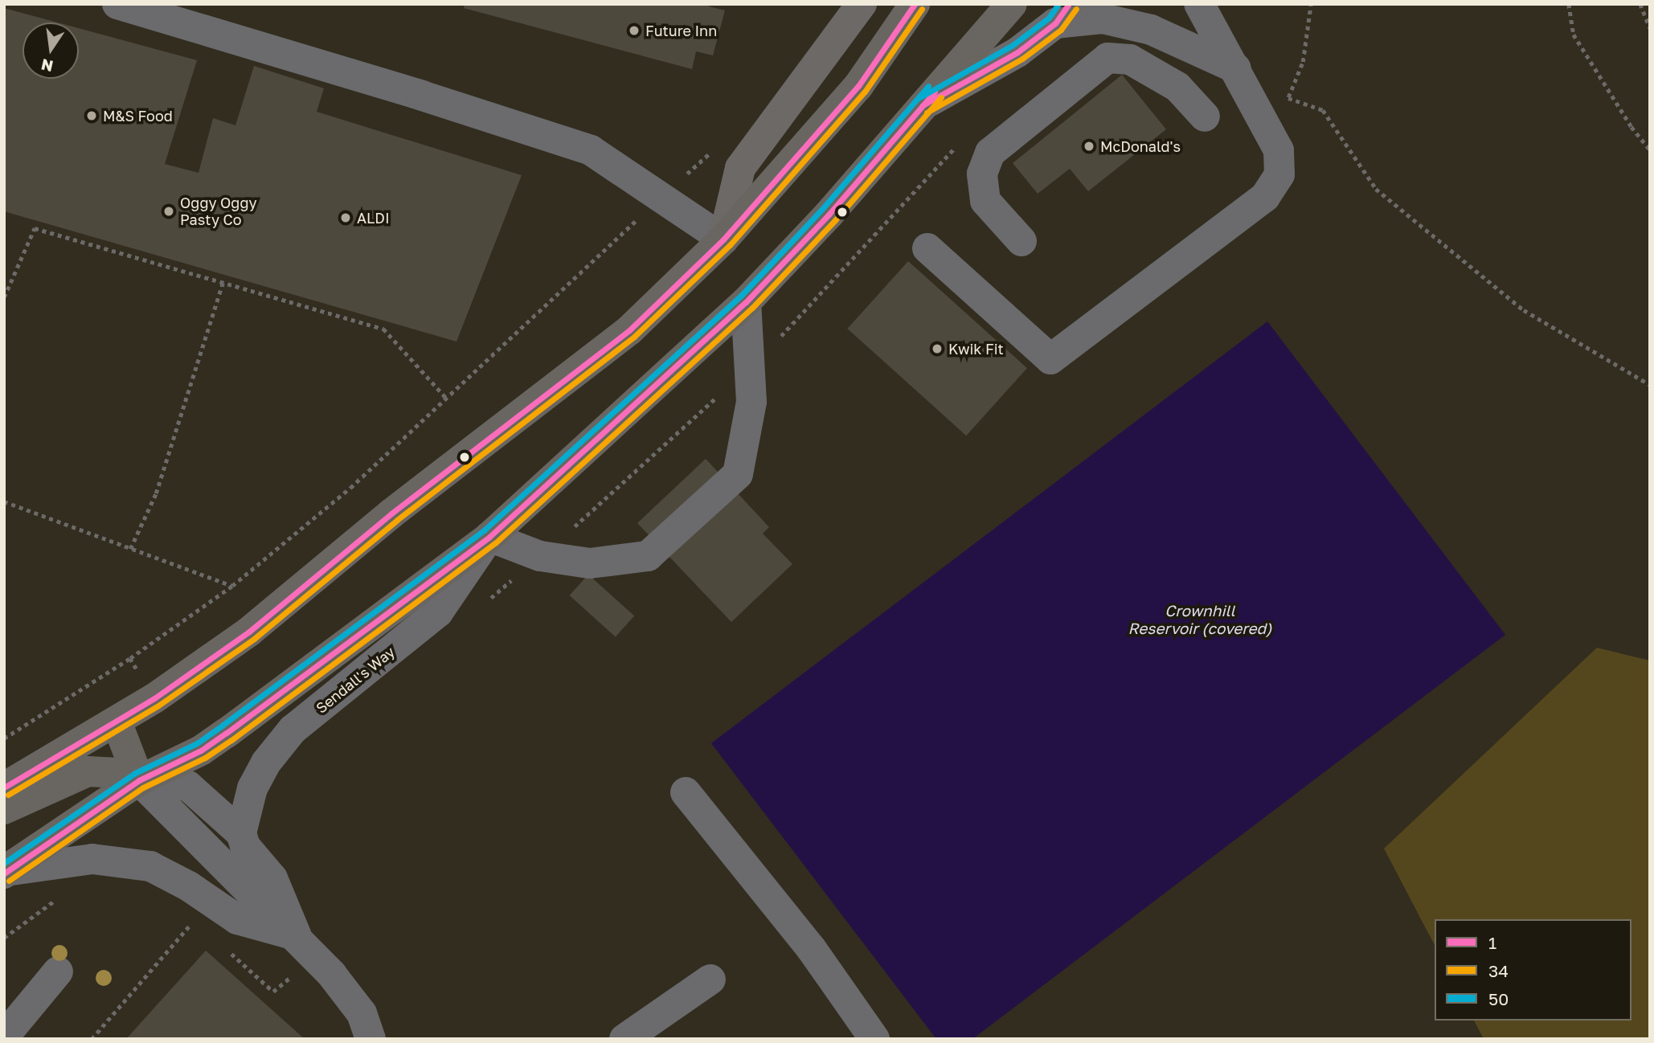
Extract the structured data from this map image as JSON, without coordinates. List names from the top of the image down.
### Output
{
  "streets": {
    "street": ["Sendall's Way"]
  },
  "water": ["Crownhill Reservoir (covered)"],
  "places": [
    "Future Inn",
    "M&S Food",
    "McDonald's",
    "Oggy Oggy Pasty Co",
    "ALDI",
    "Kwik Fit"
  ],
  "lines": ["transit line 1", "transit line 50", "transit line 34"],
  "legend": ["1", "34", "50"],
  "north": "bottom"
}
